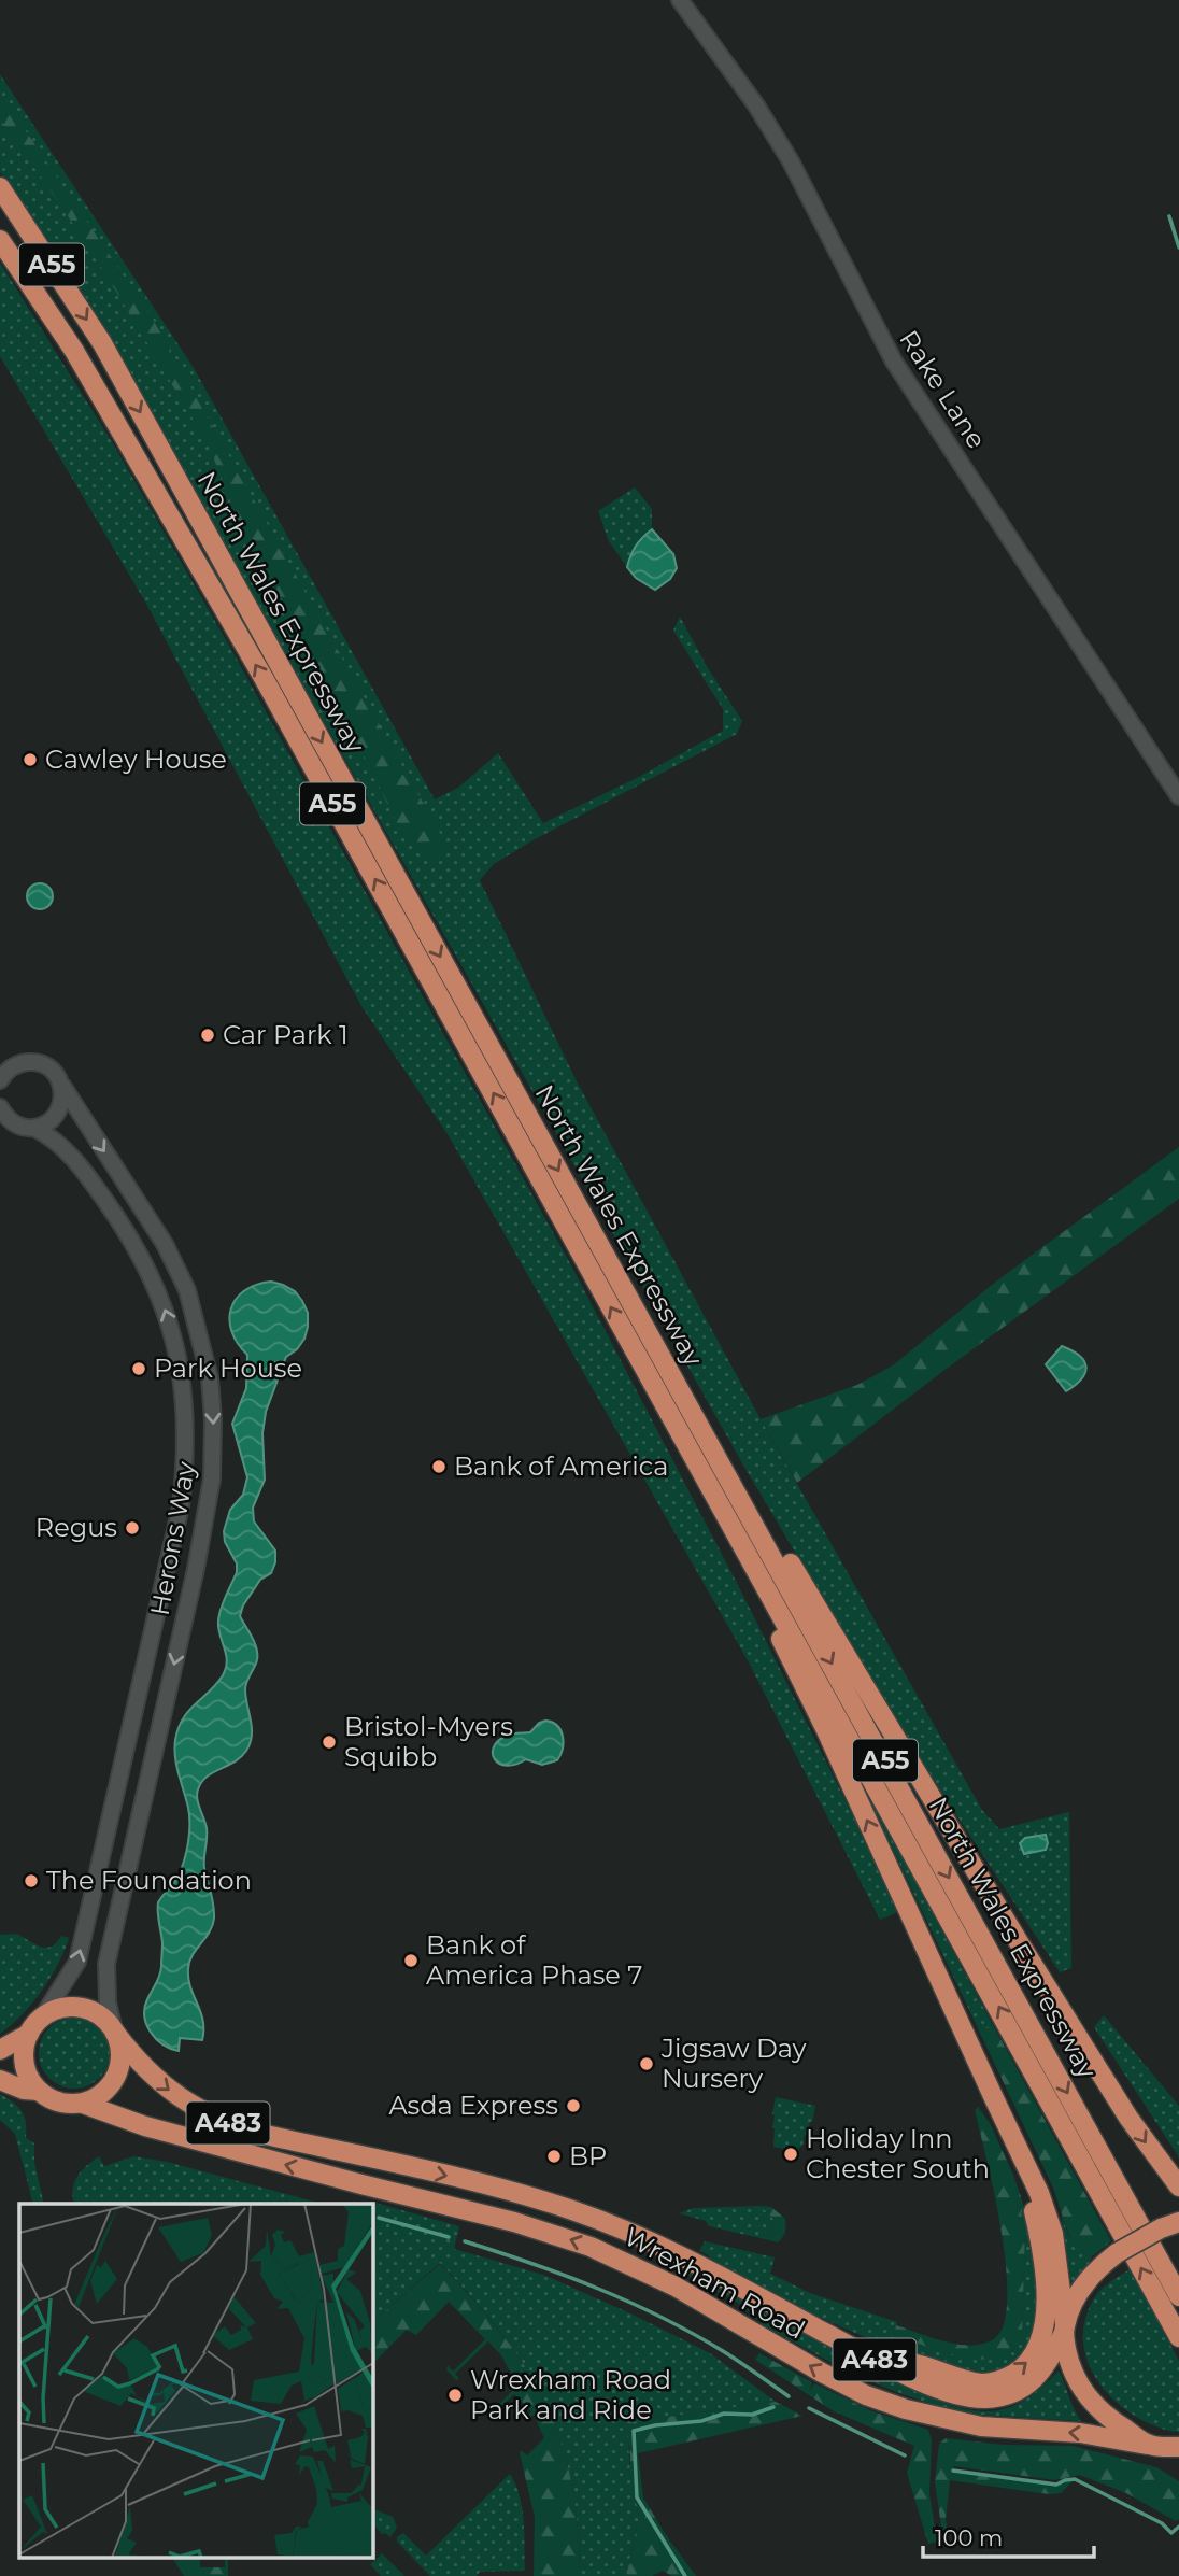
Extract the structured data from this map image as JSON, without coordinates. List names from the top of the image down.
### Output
{
  "streets": {
    "highway": [
      "A55",
      "North Wales Expressway",
      "A483",
      "Wrexham Road"
    ],
    "street": ["Rake Lane", "Herons Way"]
  },
  "crossings": [
    ["Herons Way", "Wrexham Road"]
  ],
  "places": [
    "Cawley House",
    "Car Park 1",
    "Park House",
    "Bank of America",
    "Regus",
    "Bristol-Myers Squibb",
    "The Foundation",
    "Bank of America Phase 7",
    "Jigsaw Day Nursery",
    "Asda Express",
    "Holiday Inn Chester South",
    "BP",
    "Wrexham Road Park and Ride"
  ],
  "scale_bar": "100 m"
}
